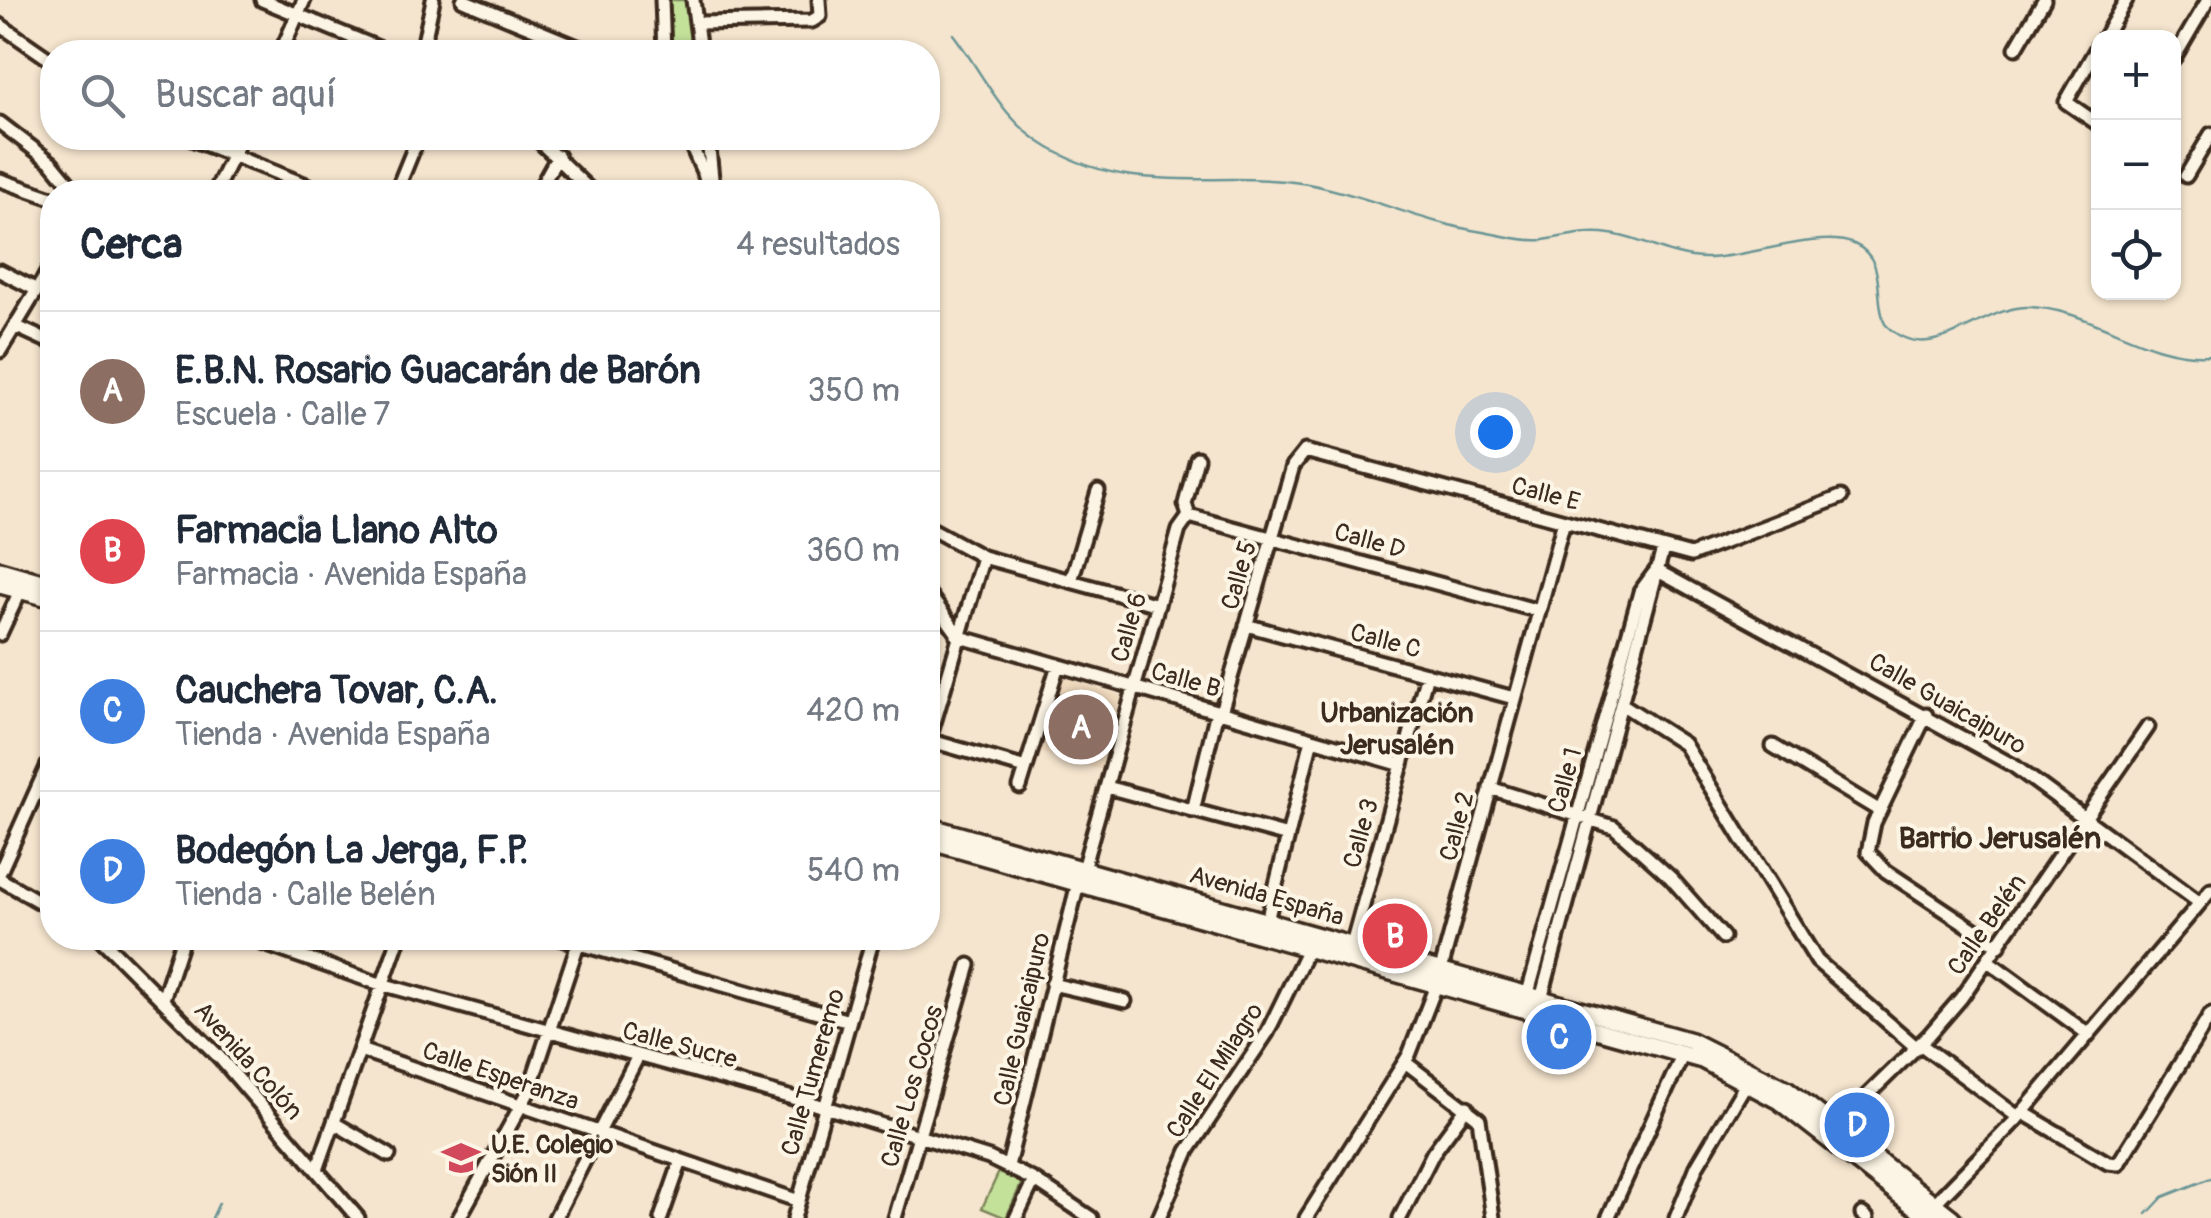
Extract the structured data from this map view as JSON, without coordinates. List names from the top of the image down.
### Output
{
  "streets": {
    "main road": ["Avenida España"],
    "street": [
      "Calle E",
      "Calle D",
      "Calle 5",
      "Calle 6",
      "Calle C",
      "Calle B",
      "Calle Guaicaipuro",
      "Calle 1",
      "Calle 2",
      "Calle 3",
      "Calle Belén",
      "Calle Sucre",
      "Avenida Colón",
      "Calle El Milagro",
      "Calle Tumeremo",
      "Calle Esperanza",
      "Calle Los Cocos"
    ]
  },
  "crossings": [
    ["Calle E", "Calle 5"],
    ["Calle E", "Calle 1"],
    ["Calle E", "Calle 2"],
    ["Calle D", "Calle 5"],
    ["Calle D", "Calle 6"],
    ["Calle D", "Calle 2"],
    ["Calle 5", "Calle C"],
    ["Calle 5", "Calle B"],
    ["Calle 6", "Calle B"],
    ["Calle 6", "Calle Guaicaipuro"],
    ["Calle 6", "Avenida España"],
    ["Calle C", "Calle 2"],
    ["Calle C", "Calle 3"],
    ["Calle B", "Calle 3"],
    ["Calle Guaicaipuro", "Calle 1"],
    ["Calle Guaicaipuro", "Avenida España"],
    ["Calle Guaicaipuro", "Calle Belén"],
    ["Calle Guaicaipuro", "Calle Sucre"],
    ["Calle 1", "Avenida España"],
    ["Calle 2", "Avenida España"],
    ["Calle 3", "Avenida España"],
    ["Avenida España", "Calle Belén"],
    ["Avenida España", "Calle El Milagro"],
    ["Calle Sucre", "Calle Tumeremo"],
    ["Calle Sucre", "Calle Los Cocos"],
    ["Calle Tumeremo", "Calle Esperanza"]
  ],
  "districts": ["Urbanización Jerusalén", "Barrio Jerusalén"],
  "places": {
    "school or university": ["U.E. Colegio Sión II"]
  },
  "page": {
    "map_buttons": ["+", "−"],
    "search": "Buscar aquí",
    "heading": ["Cerca", "4 resultados"],
    "list": [
      {
        "mark": "A",
        "name": "E.B.N. Rosario Guacarán de Barón",
        "note": "Escuela · Calle 7",
        "value": "350 m"
      },
      {
        "mark": "B",
        "name": "Farmacia Llano Alto",
        "note": "Farmacia · Avenida España",
        "value": "360 m"
      },
      {
        "mark": "C",
        "name": "Cauchera Tovar, C.A.",
        "note": "Tienda · Avenida España",
        "value": "420 m"
      },
      {
        "mark": "D",
        "name": "Bodegón La Jerga, F.P.",
        "note": "Tienda · Calle Belén",
        "value": "540 m"
      }
    ],
    "pins": [
      "A",
      "B",
      "C",
      "D"
    ]
  }
}
